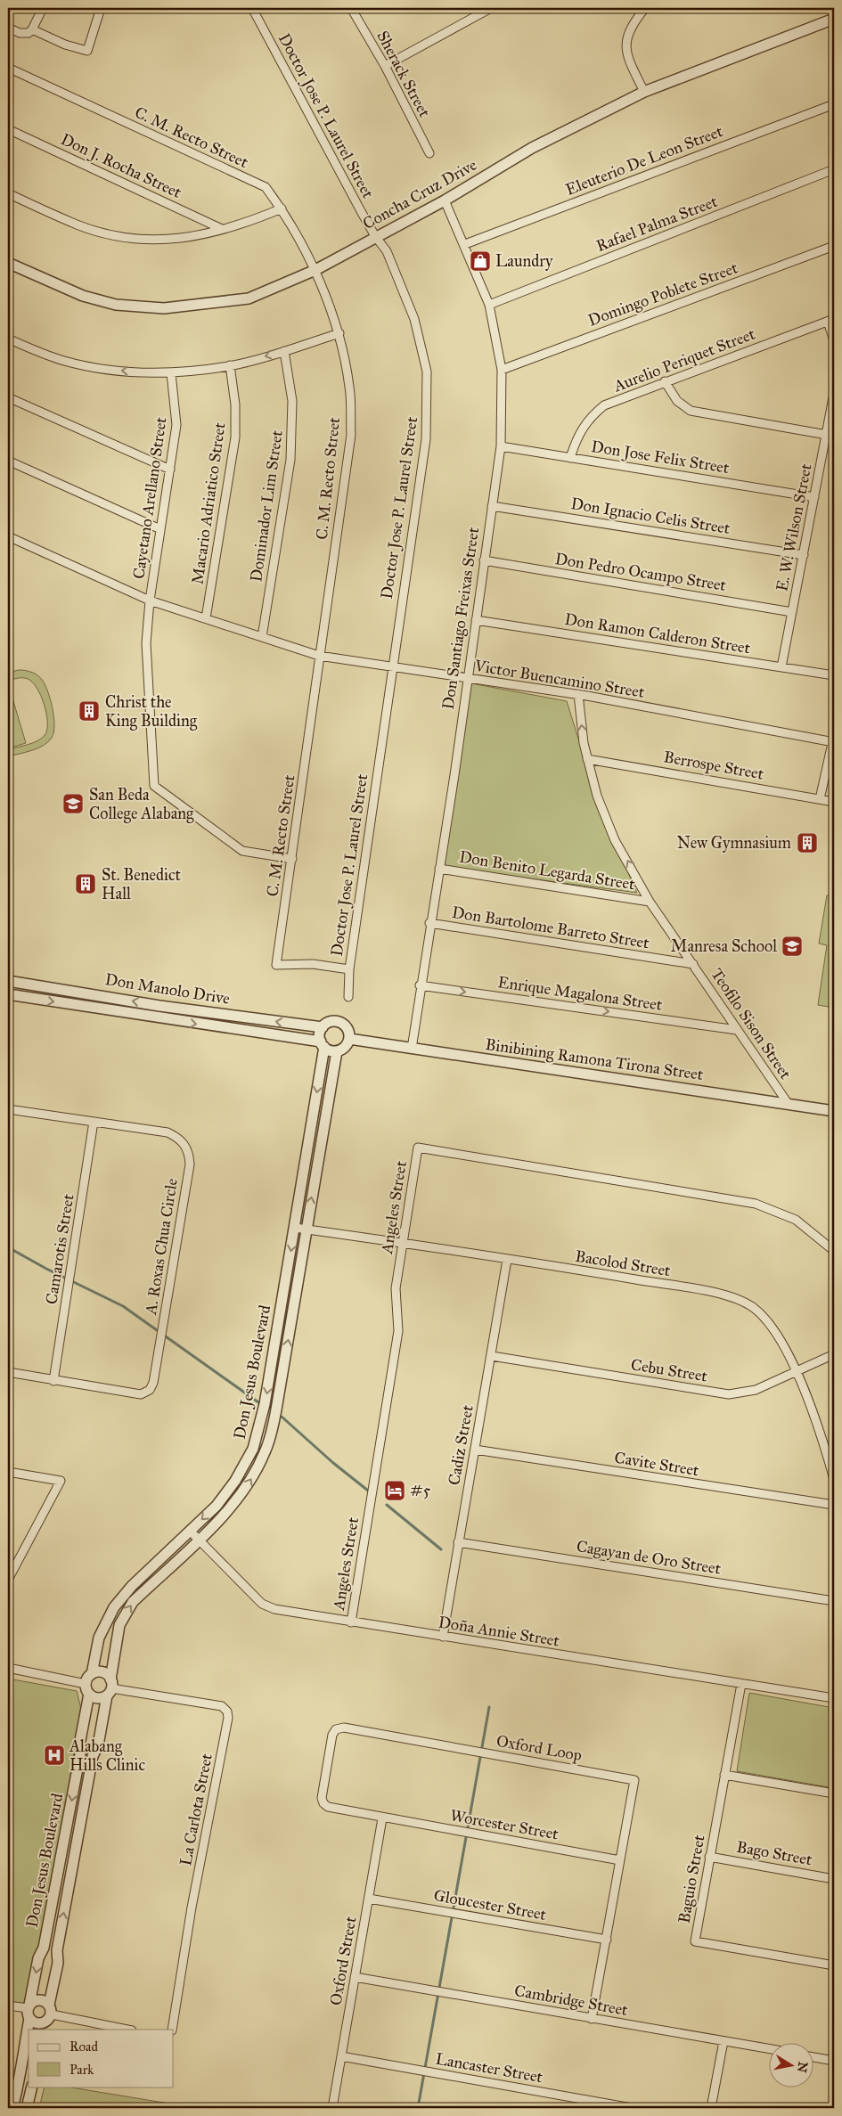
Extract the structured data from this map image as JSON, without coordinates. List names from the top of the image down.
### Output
{
  "streets": {
    "street": [
      "Sherack Street",
      "Doctor Jose P. Laurel Street",
      "C. M. Recto Street",
      "Eleuterio De Leon Street",
      "Don J. Rocha Street",
      "Concha Cruz Drive",
      "Rafael Palma Street",
      "Domingo Poblete Street",
      "Aurelio Periquet Street",
      "Don Jose Felix Street",
      "Cayetano Arellano Street",
      "Macario Adriatico Street",
      "Dominador Lim Street",
      "Don Ignacio Celis Street",
      "E. W. Wilson Street",
      "Don Pedro Ocampo Street",
      "Don Santiago Freixas Street",
      "Don Ramon Calderon Street",
      "Victor Buencamino Street",
      "Berrospe Street",
      "Don Benito Legarda Street",
      "Don Bartolome Barreto Street",
      "Don Manolo Drive",
      "Enrique Magalona Street",
      "Teofilo Sison Street",
      "Binibining Ramona Tirona Street",
      "Angeles Street",
      "A. Roxas Chua Circle",
      "Camarotis Street",
      "Bacolod Street",
      "Cebu Street",
      "Don Jesus Boulevard",
      "Cadiz Street",
      "Cavite Street",
      "Cagayan de Oro Street",
      "Doña Annie Street",
      "Oxford Loop",
      "La Carlota Street",
      "Worcester Street",
      "Bago Street",
      "Baguio Street",
      "Gloucester Street",
      "Oxford Street",
      "Cambridge Street",
      "Lancaster Street"
    ]
  },
  "crossings": [
    ["Doctor Jose P. Laurel Street", "C. M. Recto Street"],
    ["Doctor Jose P. Laurel Street", "Concha Cruz Drive"],
    ["Doctor Jose P. Laurel Street", "Victor Buencamino Street"],
    ["C. M. Recto Street", "Concha Cruz Drive"],
    ["C. M. Recto Street", "Cayetano Arellano Street"],
    ["C. M. Recto Street", "Victor Buencamino Street"],
    ["Eleuterio De Leon Street", "Don Santiago Freixas Street"],
    ["Concha Cruz Drive", "Don Santiago Freixas Street"],
    ["Rafael Palma Street", "Don Santiago Freixas Street"],
    ["Domingo Poblete Street", "Don Santiago Freixas Street"],
    ["Aurelio Periquet Street", "Don Jose Felix Street"],
    ["Don Jose Felix Street", "E. W. Wilson Street"],
    ["Don Jose Felix Street", "Don Santiago Freixas Street"],
    ["Cayetano Arellano Street", "Victor Buencamino Street"],
    ["Macario Adriatico Street", "Victor Buencamino Street"],
    ["Dominador Lim Street", "Victor Buencamino Street"],
    ["Don Ignacio Celis Street", "E. W. Wilson Street"],
    ["Don Ignacio Celis Street", "Don Santiago Freixas Street"],
    ["E. W. Wilson Street", "Don Pedro Ocampo Street"],
    ["E. W. Wilson Street", "Don Ramon Calderon Street"],
    ["Don Pedro Ocampo Street", "Don Santiago Freixas Street"],
    ["Don Santiago Freixas Street", "Don Ramon Calderon Street"],
    ["Don Santiago Freixas Street", "Victor Buencamino Street"],
    ["Don Santiago Freixas Street", "Don Benito Legarda Street"],
    ["Don Santiago Freixas Street", "Don Bartolome Barreto Street"],
    ["Don Santiago Freixas Street", "Enrique Magalona Street"],
    ["Don Santiago Freixas Street", "Binibining Ramona Tirona Street"],
    ["Victor Buencamino Street", "Teofilo Sison Street"],
    ["Berrospe Street", "Teofilo Sison Street"],
    ["Don Benito Legarda Street", "Teofilo Sison Street"],
    ["Don Bartolome Barreto Street", "Teofilo Sison Street"],
    ["Don Manolo Drive", "Binibining Ramona Tirona Street"],
    ["Don Manolo Drive", "Don Jesus Boulevard"],
    ["Enrique Magalona Street", "Teofilo Sison Street"],
    ["Teofilo Sison Street", "Binibining Ramona Tirona Street"],
    ["Binibining Ramona Tirona Street", "Don Jesus Boulevard"],
    ["Angeles Street", "Bacolod Street"],
    ["Angeles Street", "Doña Annie Street"],
    ["A. Roxas Chua Circle", "Camarotis Street"],
    ["Bacolod Street", "Cebu Street"],
    ["Bacolod Street", "Don Jesus Boulevard"],
    ["Bacolod Street", "Cadiz Street"],
    ["Cebu Street", "Cadiz Street"],
    ["Don Jesus Boulevard", "Doña Annie Street"],
    ["Don Jesus Boulevard", "La Carlota Street"],
    ["Cadiz Street", "Cavite Street"],
    ["Cadiz Street", "Cagayan de Oro Street"],
    ["Cadiz Street", "Doña Annie Street"],
    ["Doña Annie Street", "Baguio Street"],
    ["Oxford Loop", "Worcester Street"],
    ["Oxford Loop", "Gloucester Street"],
    ["Oxford Loop", "Oxford Street"],
    ["Oxford Loop", "Cambridge Street"],
    ["Worcester Street", "Oxford Street"],
    ["Bago Street", "Baguio Street"],
    ["Gloucester Street", "Oxford Street"],
    ["Oxford Street", "Cambridge Street"],
    ["Oxford Street", "Lancaster Street"]
  ],
  "one_way": ["Enrique Magalona Street", "Teofilo Sison Street"],
  "places": {
    "shop": ["Laundry"],
    "building": ["Christ the King Building", "New Gymnasium", "St. Benedict Hall"],
    "school or university": ["San Beda College Alabang", "Manresa School"],
    "hotel": ["#5"],
    "hospital": ["Alabang Hills Clinic"]
  },
  "legend": ["Road", "Park"],
  "north": "right"
}
